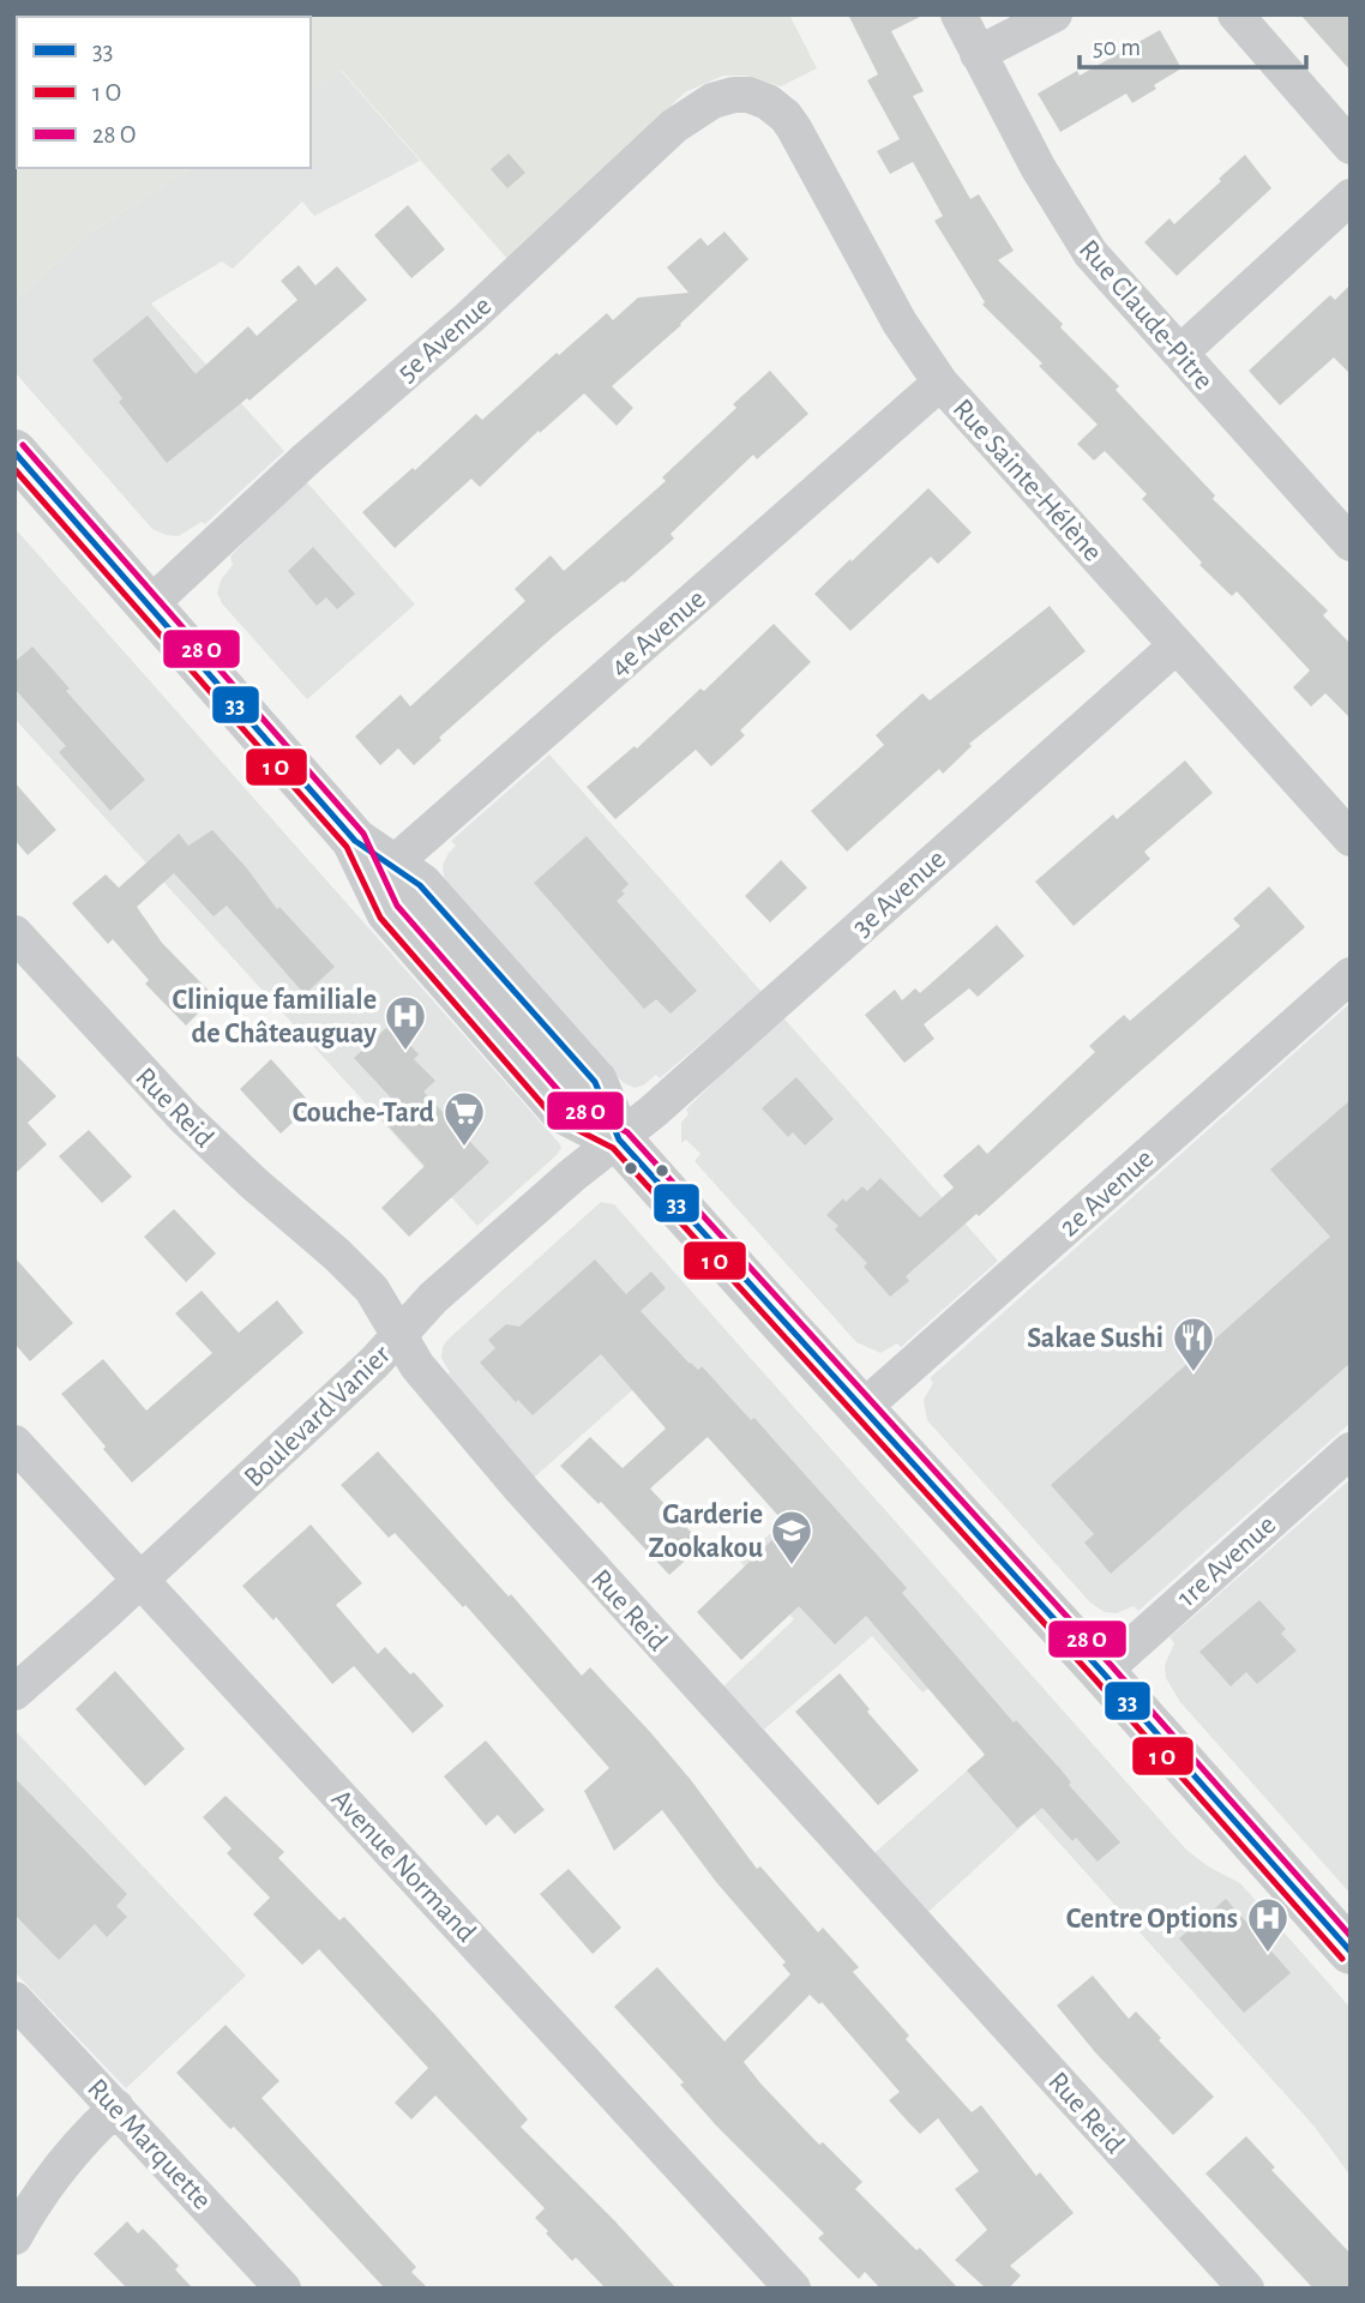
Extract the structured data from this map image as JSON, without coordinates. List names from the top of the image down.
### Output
{
  "streets": {
    "street": [
      "Rue Claude-Pitre",
      "5e Avenue",
      "Rue Sainte-Hélène",
      "4e Avenue",
      "3e Avenue",
      "Rue Reid",
      "2e Avenue",
      "Boulevard Vanier",
      "1re Avenue",
      "Avenue Normand",
      "Rue Marquette"
    ]
  },
  "crossings": [
    ["5e Avenue", "Rue Sainte-Hélène"],
    ["Rue Sainte-Hélène", "4e Avenue"],
    ["Rue Sainte-Hélène", "3e Avenue"],
    ["3e Avenue", "Boulevard Vanier"],
    ["Rue Reid", "Boulevard Vanier"],
    ["Boulevard Vanier", "Avenue Normand"]
  ],
  "places": {
    "hospital": ["Clinique familiale de Châteauguay", "Centre Options"],
    "supermarket": ["Couche-Tard"],
    "restaurant": ["Sakae Sushi"],
    "school or university": ["Garderie Zookakou"]
  },
  "lines": ["transit line 33"],
  "legend": ["33", "1 O", "28 O"],
  "scale_bar": "50 m"
}
